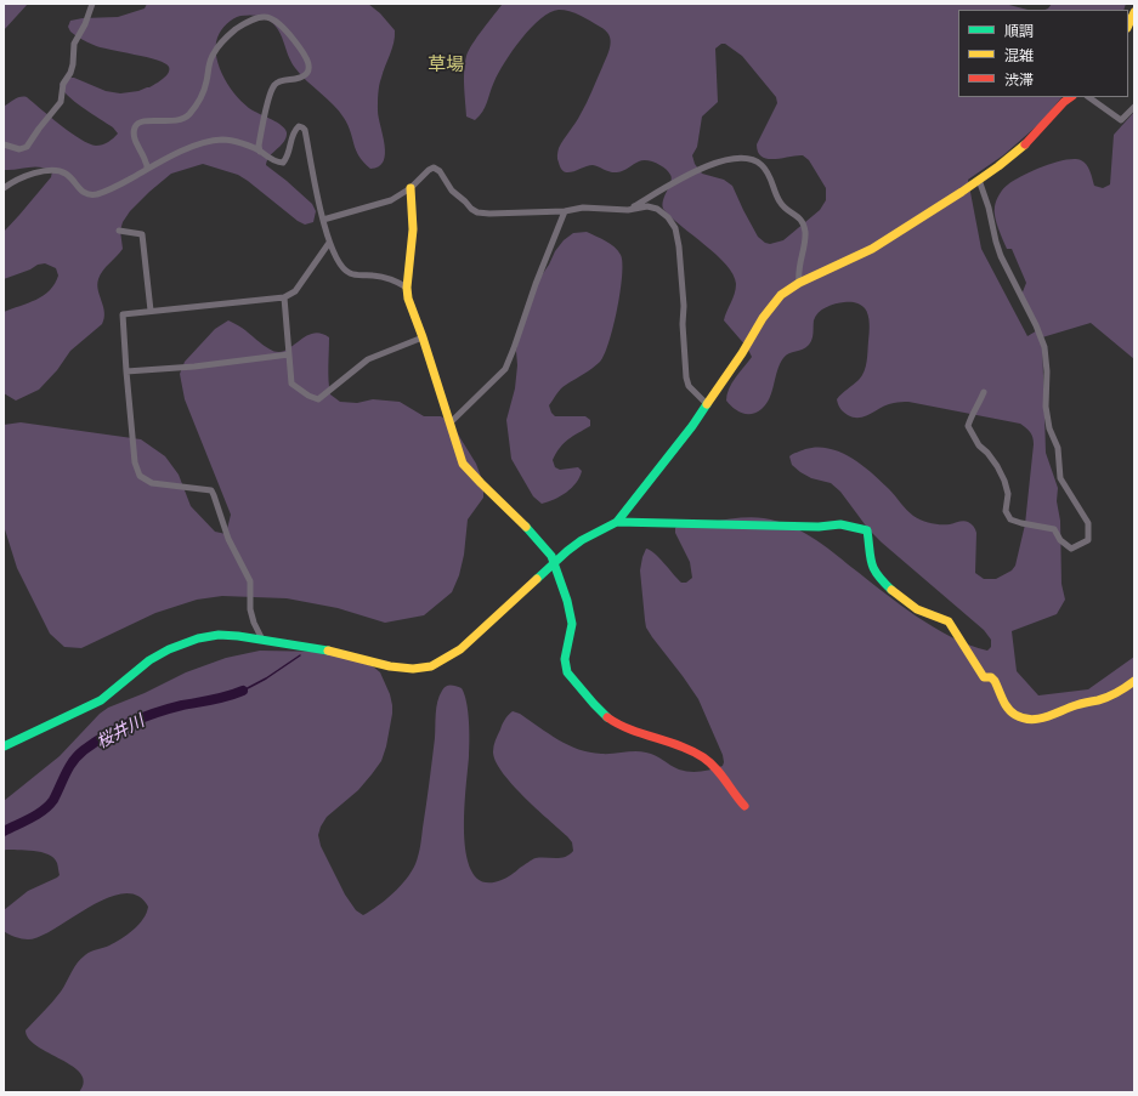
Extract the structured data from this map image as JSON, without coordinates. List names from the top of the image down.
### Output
{
  "districts": ["草場"],
  "water": ["桜井川"],
  "legend": ["順調", "混雑", "渋滞"]
}
